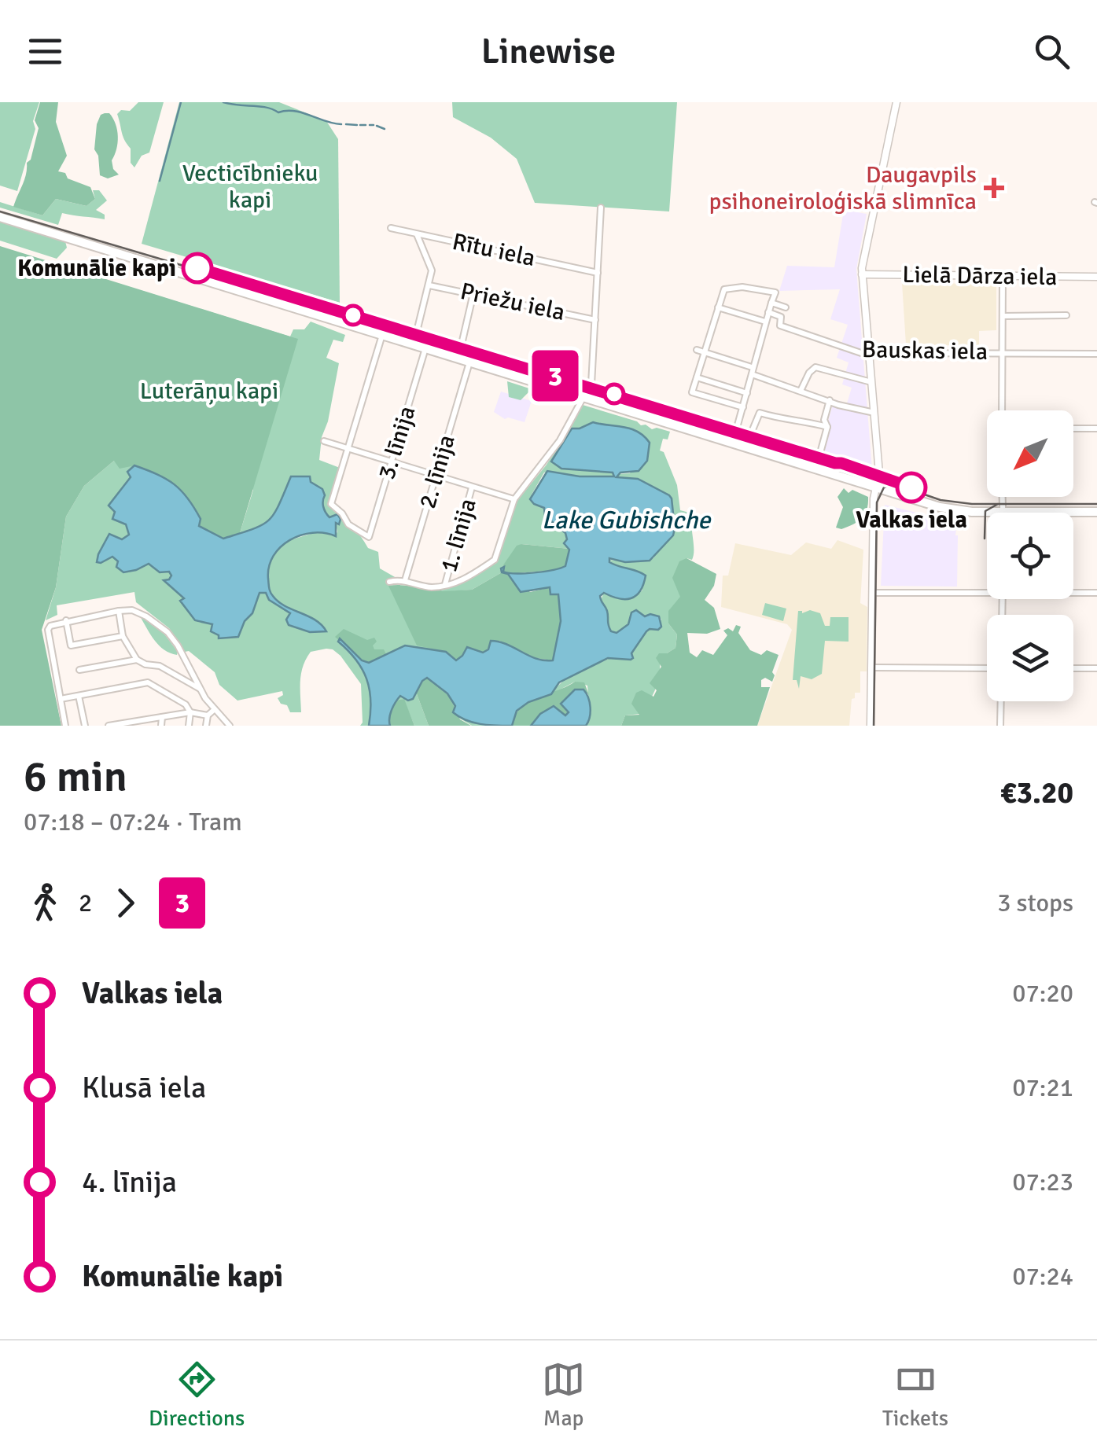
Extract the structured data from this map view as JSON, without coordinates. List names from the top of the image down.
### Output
{
  "streets": {
    "street": [
      "Rītu iela",
      "Lielā Dārza iela",
      "Priežu iela",
      "Bauskas iela",
      "3. līnija",
      "2. līnija",
      "1. līnija"
    ]
  },
  "water": ["Lake Gubishche"],
  "parks": ["Vecticībnieku kapi", "Luterāņu kapi"],
  "places": {
    "health": ["Daugavpils psihoneiroloģiskā slimnīca"],
    "other": ["Komunālie kapi", "Valkas iela"]
  },
  "lines": ["tram line 3"],
  "north": "bottom left",
  "page": {
    "header": "Linewise",
    "on_map": "3",
    "heading": ["6 min", "07:18 – 07:24 · Tram", "€3.20"],
    "legs": ["2", "3", "3 stops"],
    "list": [
      {
        "name": "Valkas iela",
        "value": "07:20"
      },
      {
        "name": "Klusā iela",
        "value": "07:21"
      },
      {
        "name": "4. līnija",
        "value": "07:23"
      },
      {
        "name": "Komunālie kapi",
        "value": "07:24"
      }
    ],
    "tabs": ["Directions", "Map", "Tickets"]
  }
}
